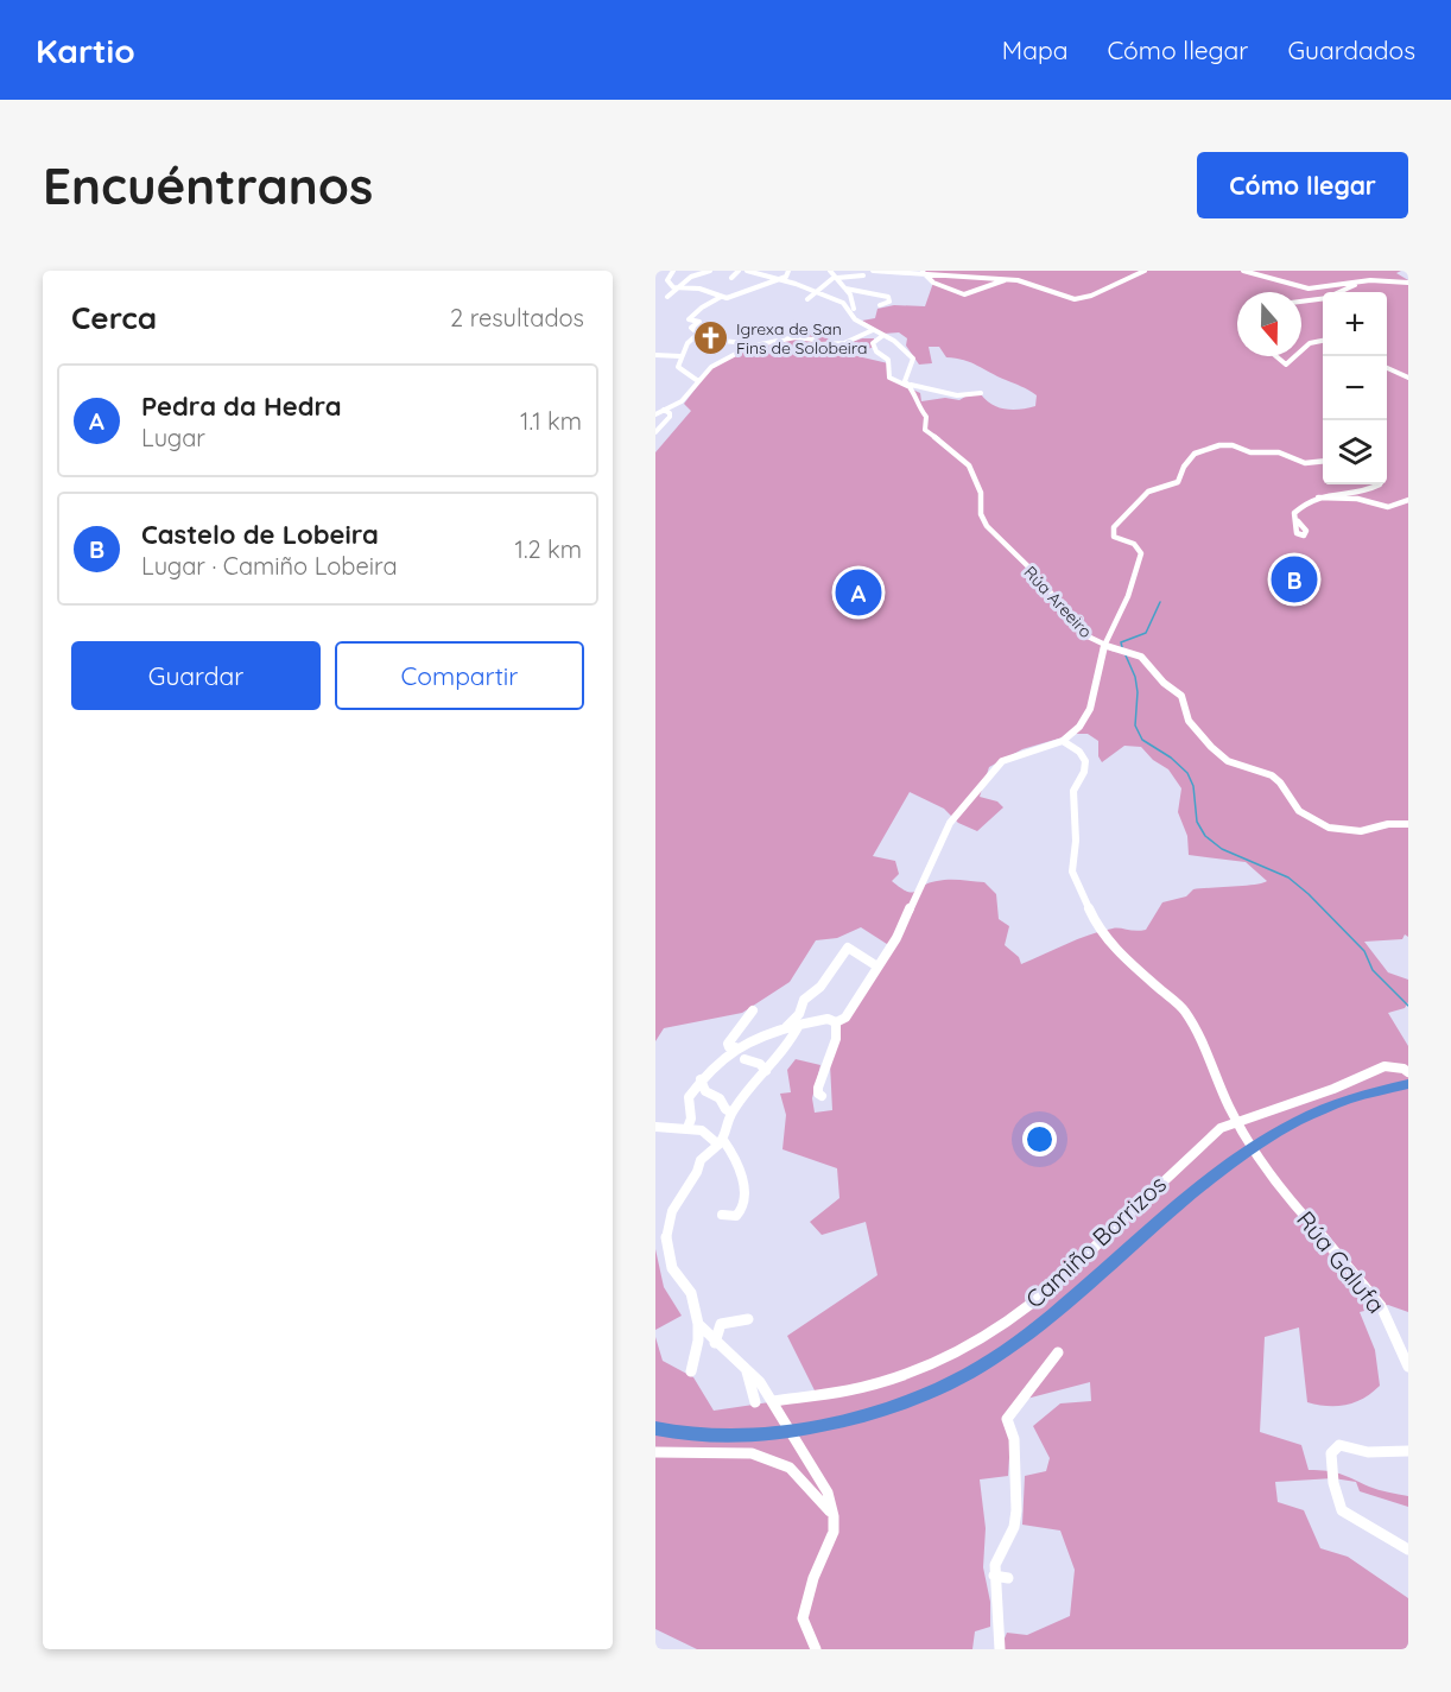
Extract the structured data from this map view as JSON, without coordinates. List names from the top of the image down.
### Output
{
  "streets": {
    "street": ["Rúa Areeiro", "Camiño Borrizos", "Rúa Galufa"]
  },
  "crossings": [
    ["Camiño Borrizos", "Rúa Galufa"]
  ],
  "places": {
    "church": ["Igrexa de San Fins de Solobeira"]
  },
  "north": "bottom",
  "page": {
    "header": "Kartio",
    "nav": ["Mapa", "Cómo llegar", "Guardados"],
    "buttons": [
      "Cómo llegar",
      ["Guardar", "Compartir"]
    ],
    "title": "Encuéntranos",
    "heading": ["Cerca", "2 resultados"],
    "map_buttons": ["+", "−"],
    "list": [
      {
        "mark": "A",
        "name": "Pedra da Hedra",
        "note": "Lugar",
        "value": "1.1 km"
      },
      {
        "mark": "B",
        "name": "Castelo de Lobeira",
        "note": "Lugar · Camiño Lobeira",
        "value": "1.2 km"
      }
    ],
    "pins": ["B", "A"]
  }
}
